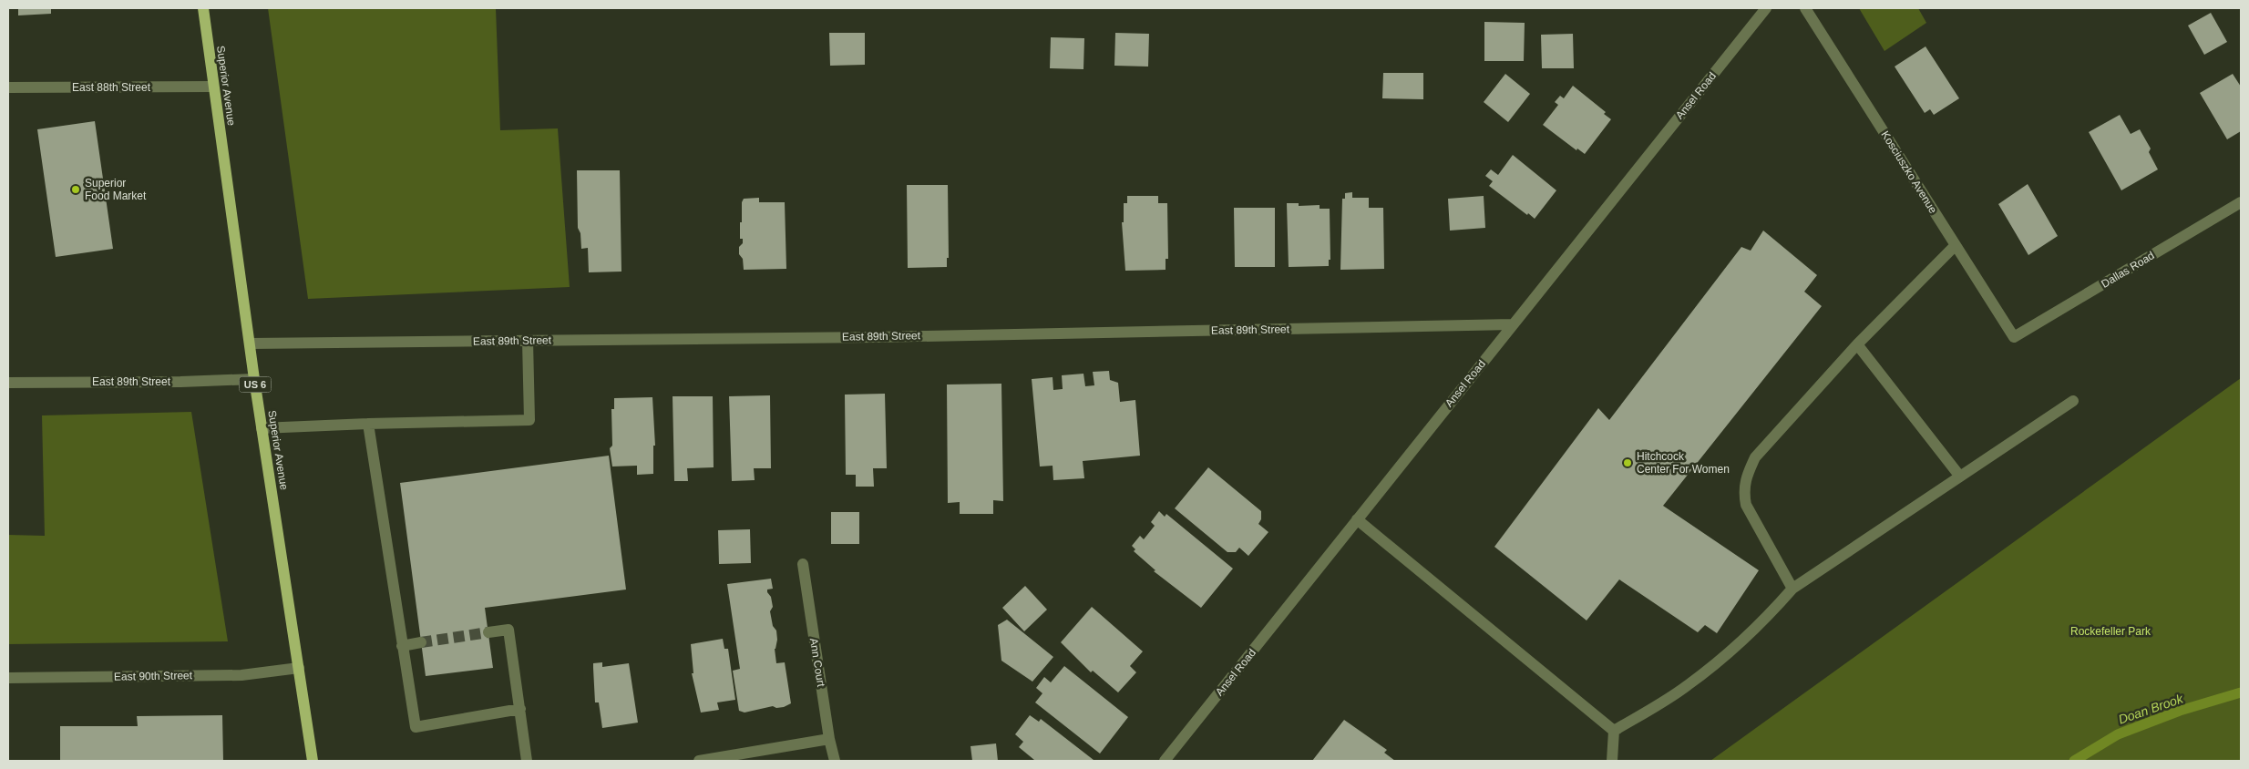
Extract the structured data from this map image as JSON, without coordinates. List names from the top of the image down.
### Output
{
  "streets": {
    "main road": ["Superior Avenue", "US 6"],
    "street": [
      "East 88th Street",
      "Ansel Road",
      "Kosciuszko Avenue",
      "Dallas Road",
      "East 89th Street",
      "Ann Court",
      "East 90th Street"
    ]
  },
  "crossings": [
    ["Superior Avenue", "East 88th Street"],
    ["Superior Avenue", "East 89th Street"],
    ["Superior Avenue", "East 90th Street"],
    ["Ansel Road", "East 89th Street"],
    ["Kosciuszko Avenue", "Dallas Road"]
  ],
  "water": ["Doan Brook"],
  "parks": ["Rockefeller Park"],
  "places": ["Superior Food Market", "Hitchcock Center For Women"]
}
